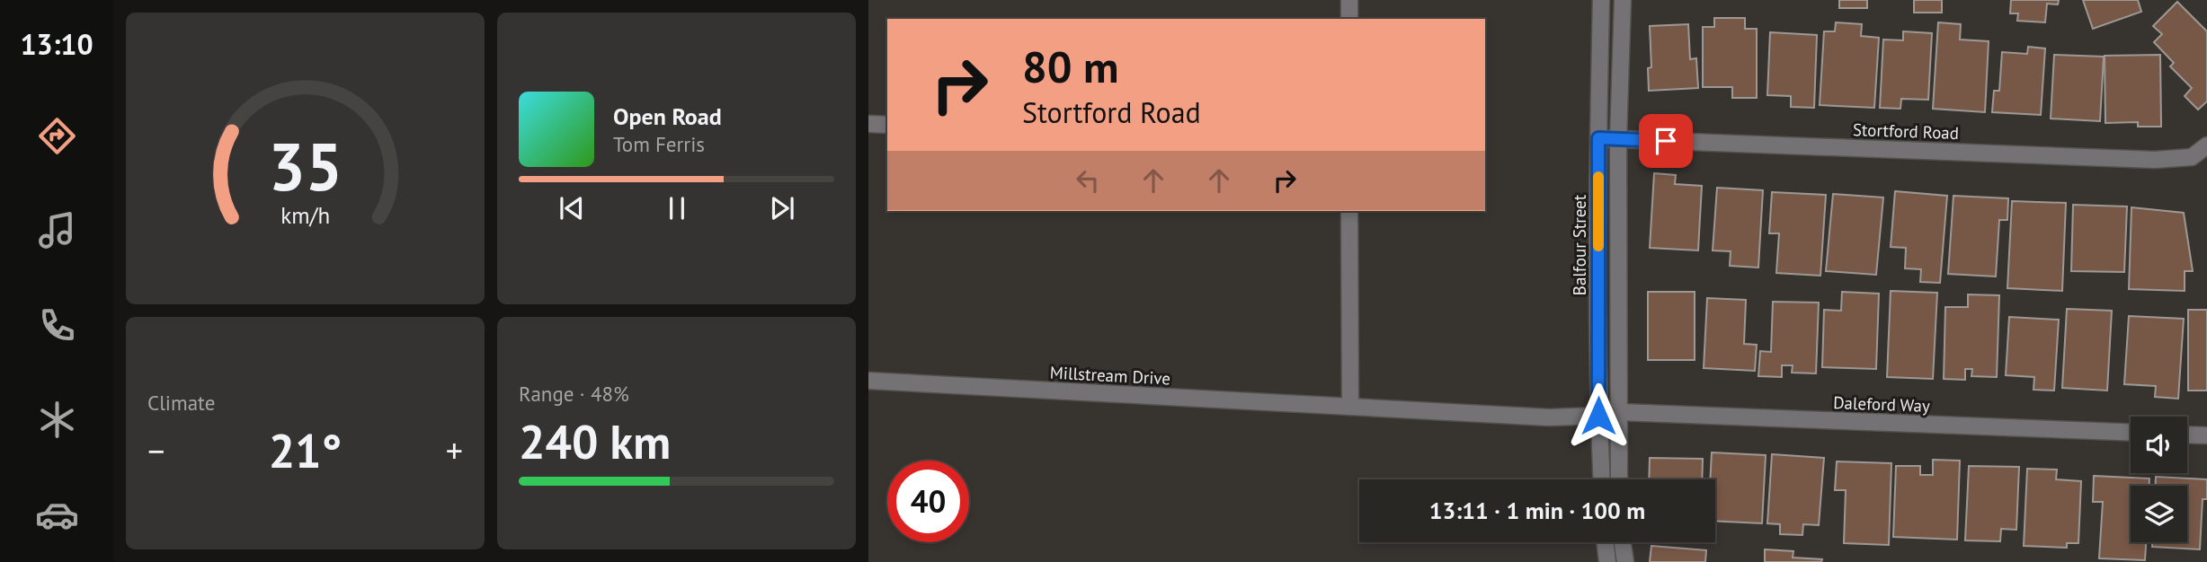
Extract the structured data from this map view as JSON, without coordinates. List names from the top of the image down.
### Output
{
  "streets": {
    "street": [
      "Stortford Road",
      "Balfour Street",
      "Millstream Drive",
      "Daleford Way"
    ]
  },
  "crossings": [
    ["Stortford Road", "Balfour Street"],
    ["Balfour Street", "Millstream Drive"]
  ],
  "page": {
    "tabs": "13:10",
    "turn": ["80 m", "Stortford Road"],
    "song": ["Open Road", "Tom Ferris"],
    "tile": [
      "Climate",
      ["Range · 48%", "240 km"]
    ],
    "heat": ["−", "21°", "+"],
    "limit": "40",
    "trip": "13:11 · 1 min · 100 m",
    "gauge": ["35", "km/h"]
  }
}
